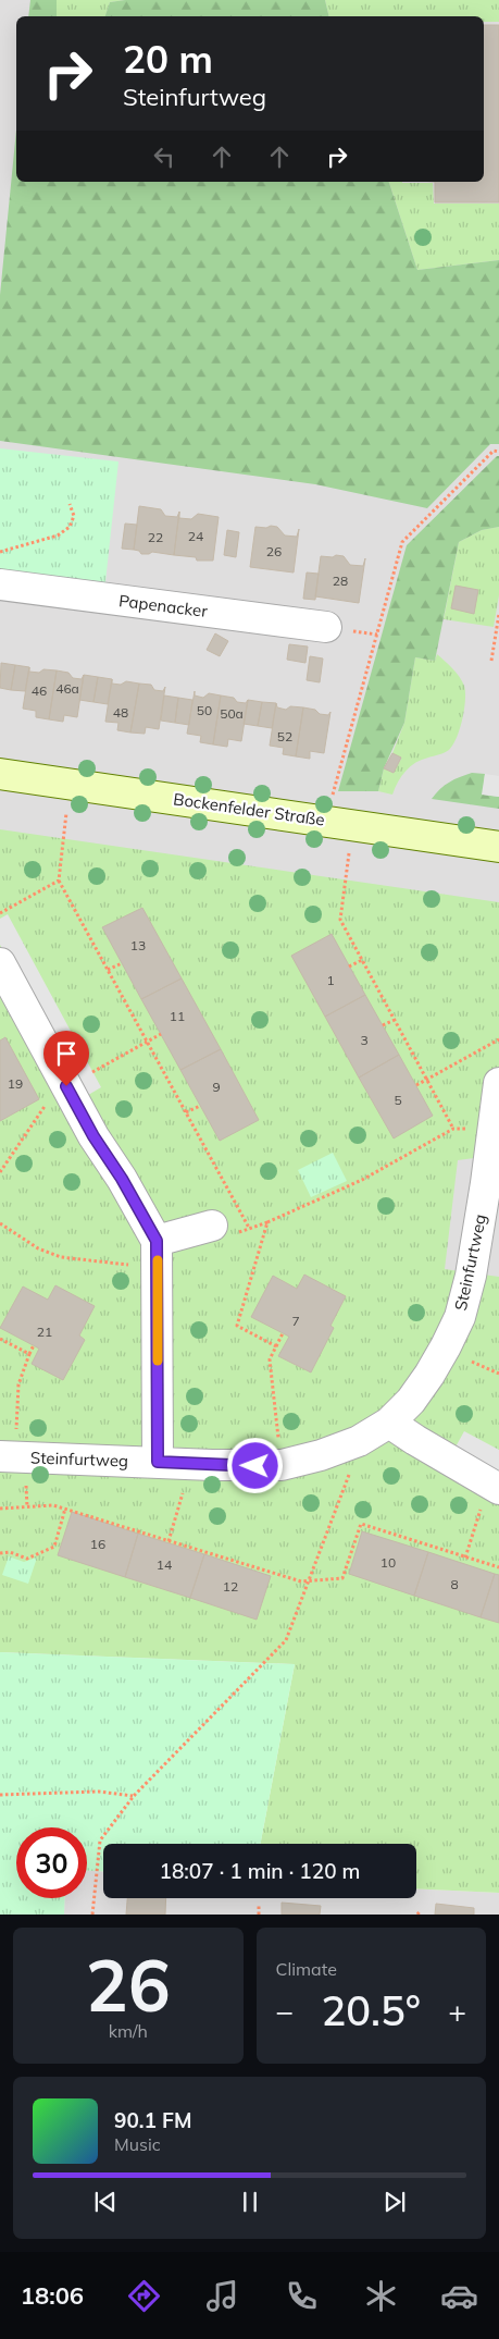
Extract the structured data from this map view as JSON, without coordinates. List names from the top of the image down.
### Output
{
  "streets": {
    "main road": ["Bockenfelder Straße"],
    "street": ["Papenacker", "Steinfurtweg"]
  },
  "house_numbers": [
    "24",
    "22",
    "26",
    "28",
    "46a",
    "46",
    "50",
    "48",
    "50a",
    "52",
    "13",
    "1",
    "11",
    "3",
    "19",
    "9",
    "5",
    "7",
    "21",
    "16",
    "10",
    "14",
    "8",
    "12"
  ],
  "page": {
    "turn": ["20 m", "Steinfurtweg"],
    "limit": "30",
    "trip": "18:07 · 1 min · 120 m",
    "tile": [
      ["26", "km/h"],
      "Climate"
    ],
    "heat": ["−", "20.5°", "+"],
    "song": ["90.1 FM", "Music"],
    "tabs": "18:06"
  }
}
